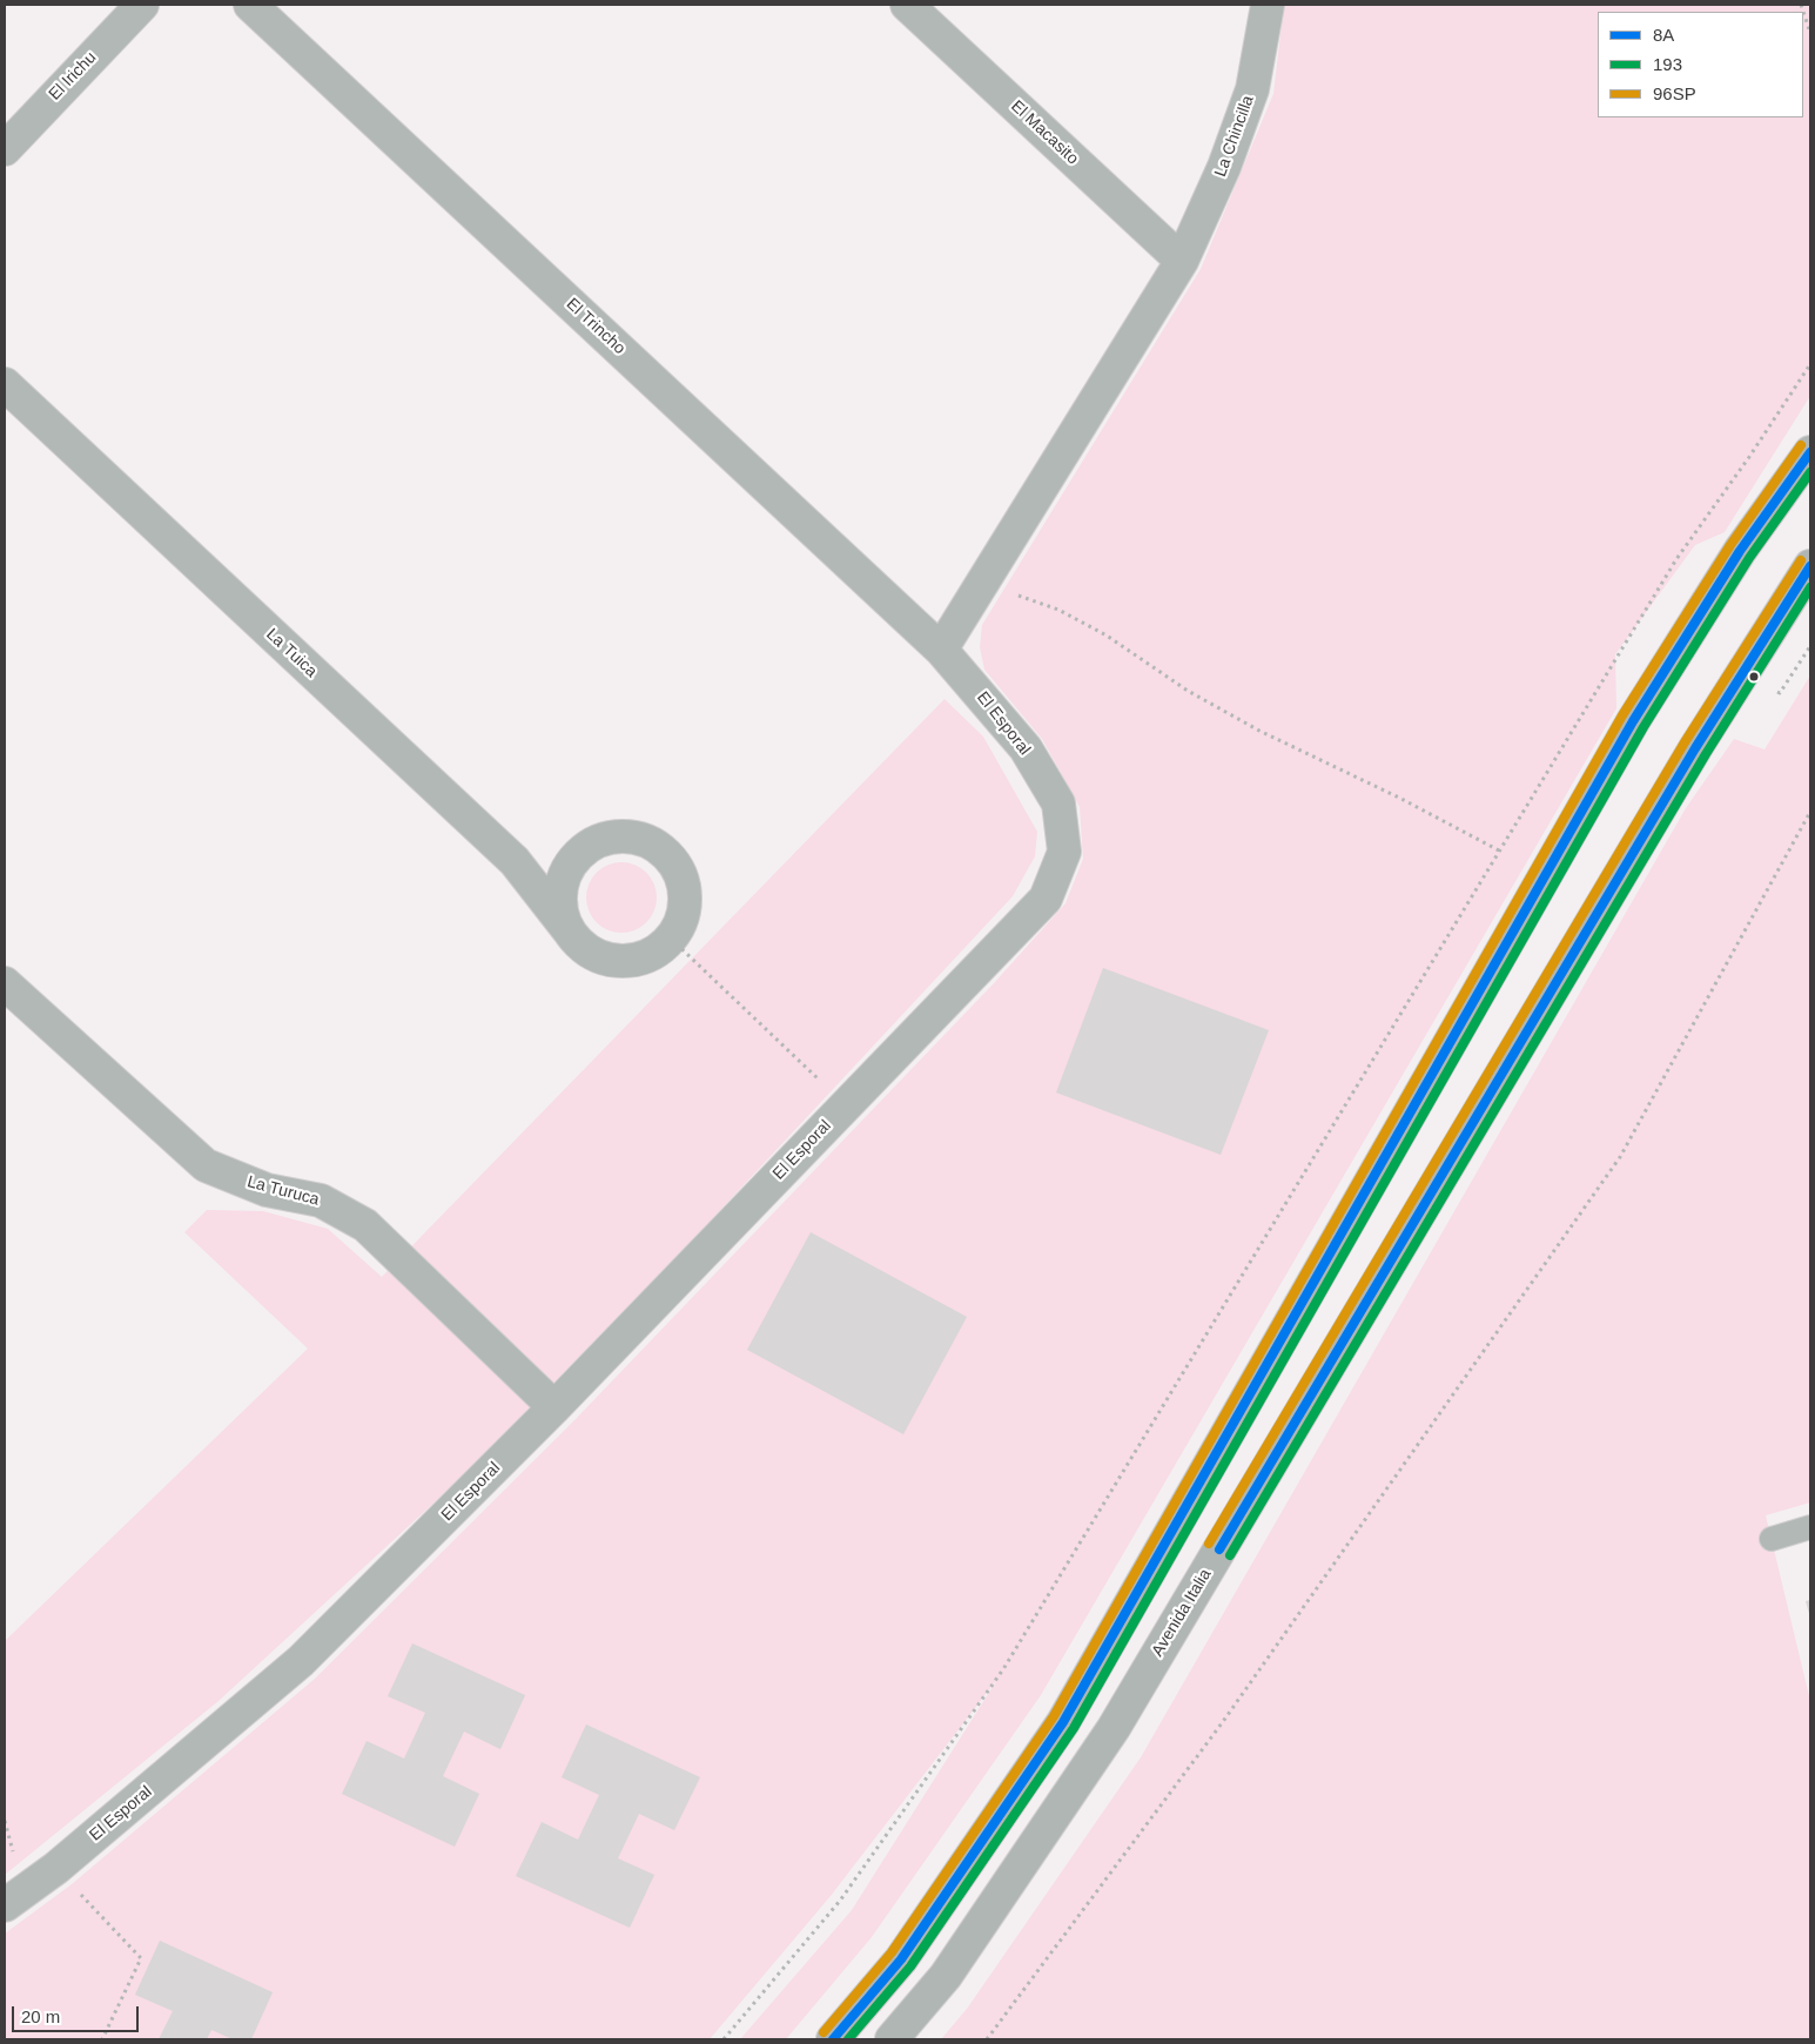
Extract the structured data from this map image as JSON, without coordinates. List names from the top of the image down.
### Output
{
  "streets": {
    "main road": ["Avenida Italia"],
    "street": [
      "El Irichu",
      "El Macasito",
      "La Chincilla",
      "El Trincho",
      "La Tuica",
      "El Esporal",
      "La Turuca"
    ]
  },
  "crossings": [
    ["El Macasito", "La Chincilla"],
    ["El Trincho", "El Esporal"],
    ["El Esporal", "La Turuca"]
  ],
  "lines": ["transit line 96SP", "transit line 8A", "transit line 193"],
  "legend": ["8A", "193", "96SP"],
  "scale_bar": "20 m"
}
